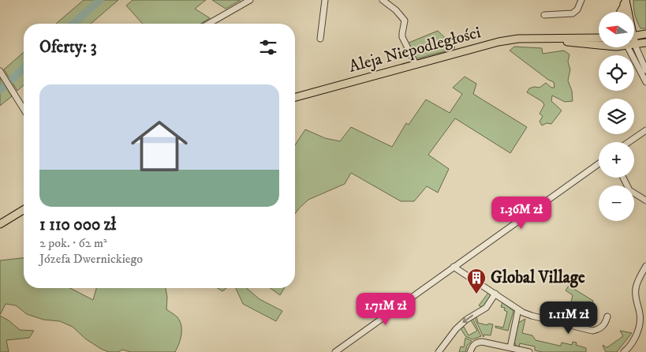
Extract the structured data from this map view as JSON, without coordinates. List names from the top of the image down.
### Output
{
  "streets": {
    "main road": ["Aleja Niepodległości"]
  },
  "places": {
    "building": ["Global Village"]
  },
  "north": "left",
  "page": {
    "map_buttons": ["+", "−"],
    "heading": "Oferty: 3",
    "list": [
      {
        "name": "1 110 000 zł",
        "note": "2 pok. · 62 m² · Józefa Dwernickiego"
      }
    ],
    "price": ["1.36M zł", "1.71M zł", "1.11M zł"]
  }
}
